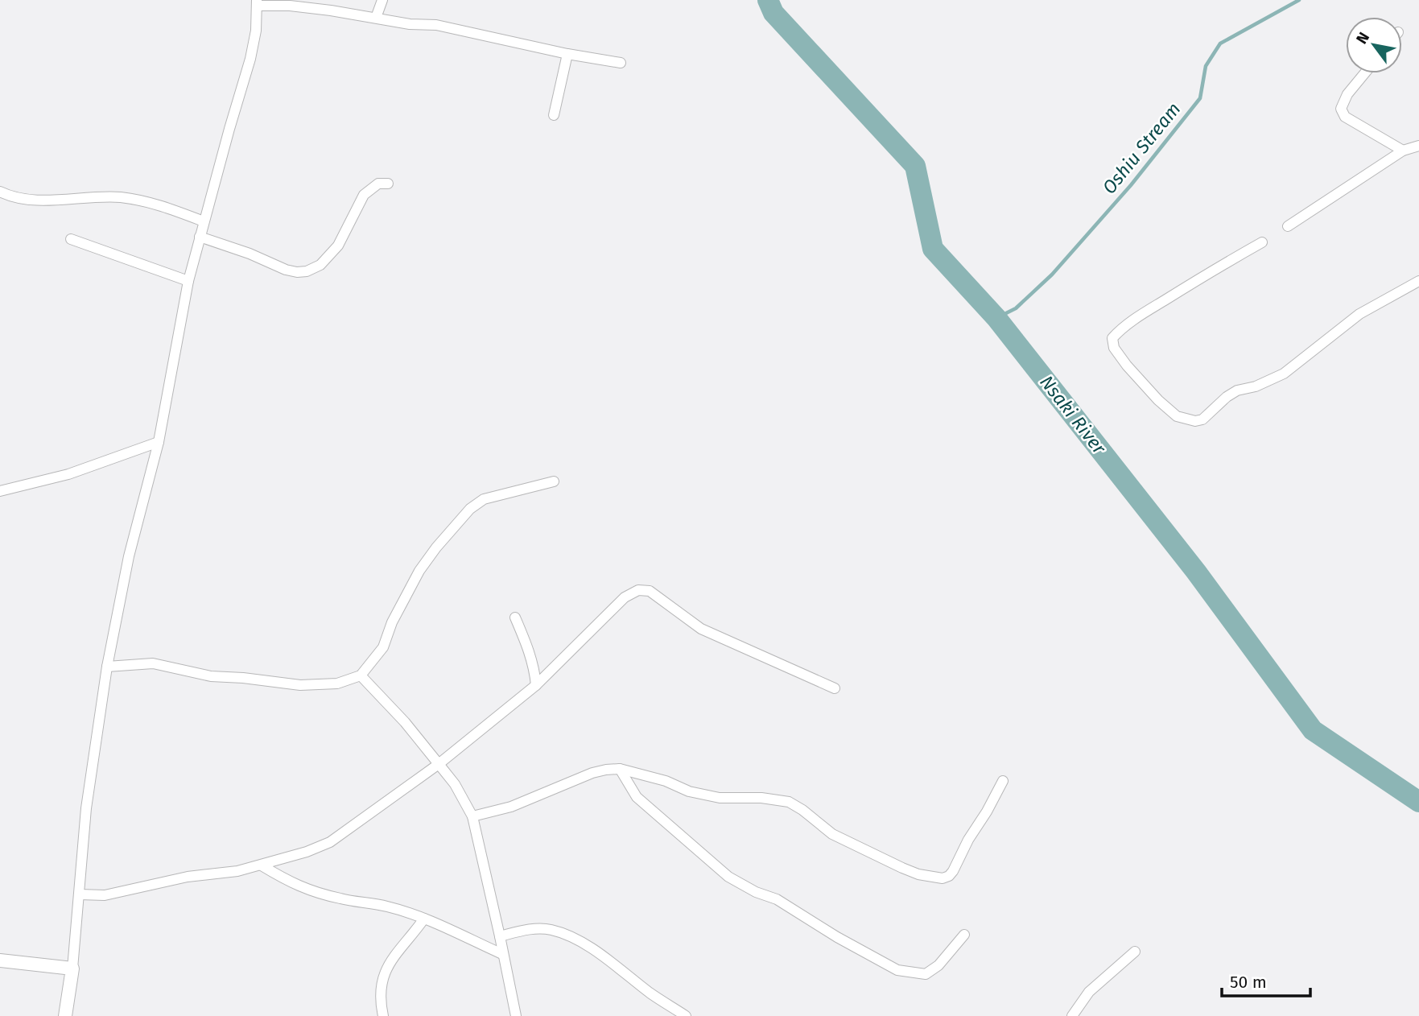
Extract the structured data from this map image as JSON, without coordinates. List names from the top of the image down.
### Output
{
  "water": ["Oshiu Stream", "Nsaki River"],
  "scale_bar": "50 m",
  "north": "top left"
}
